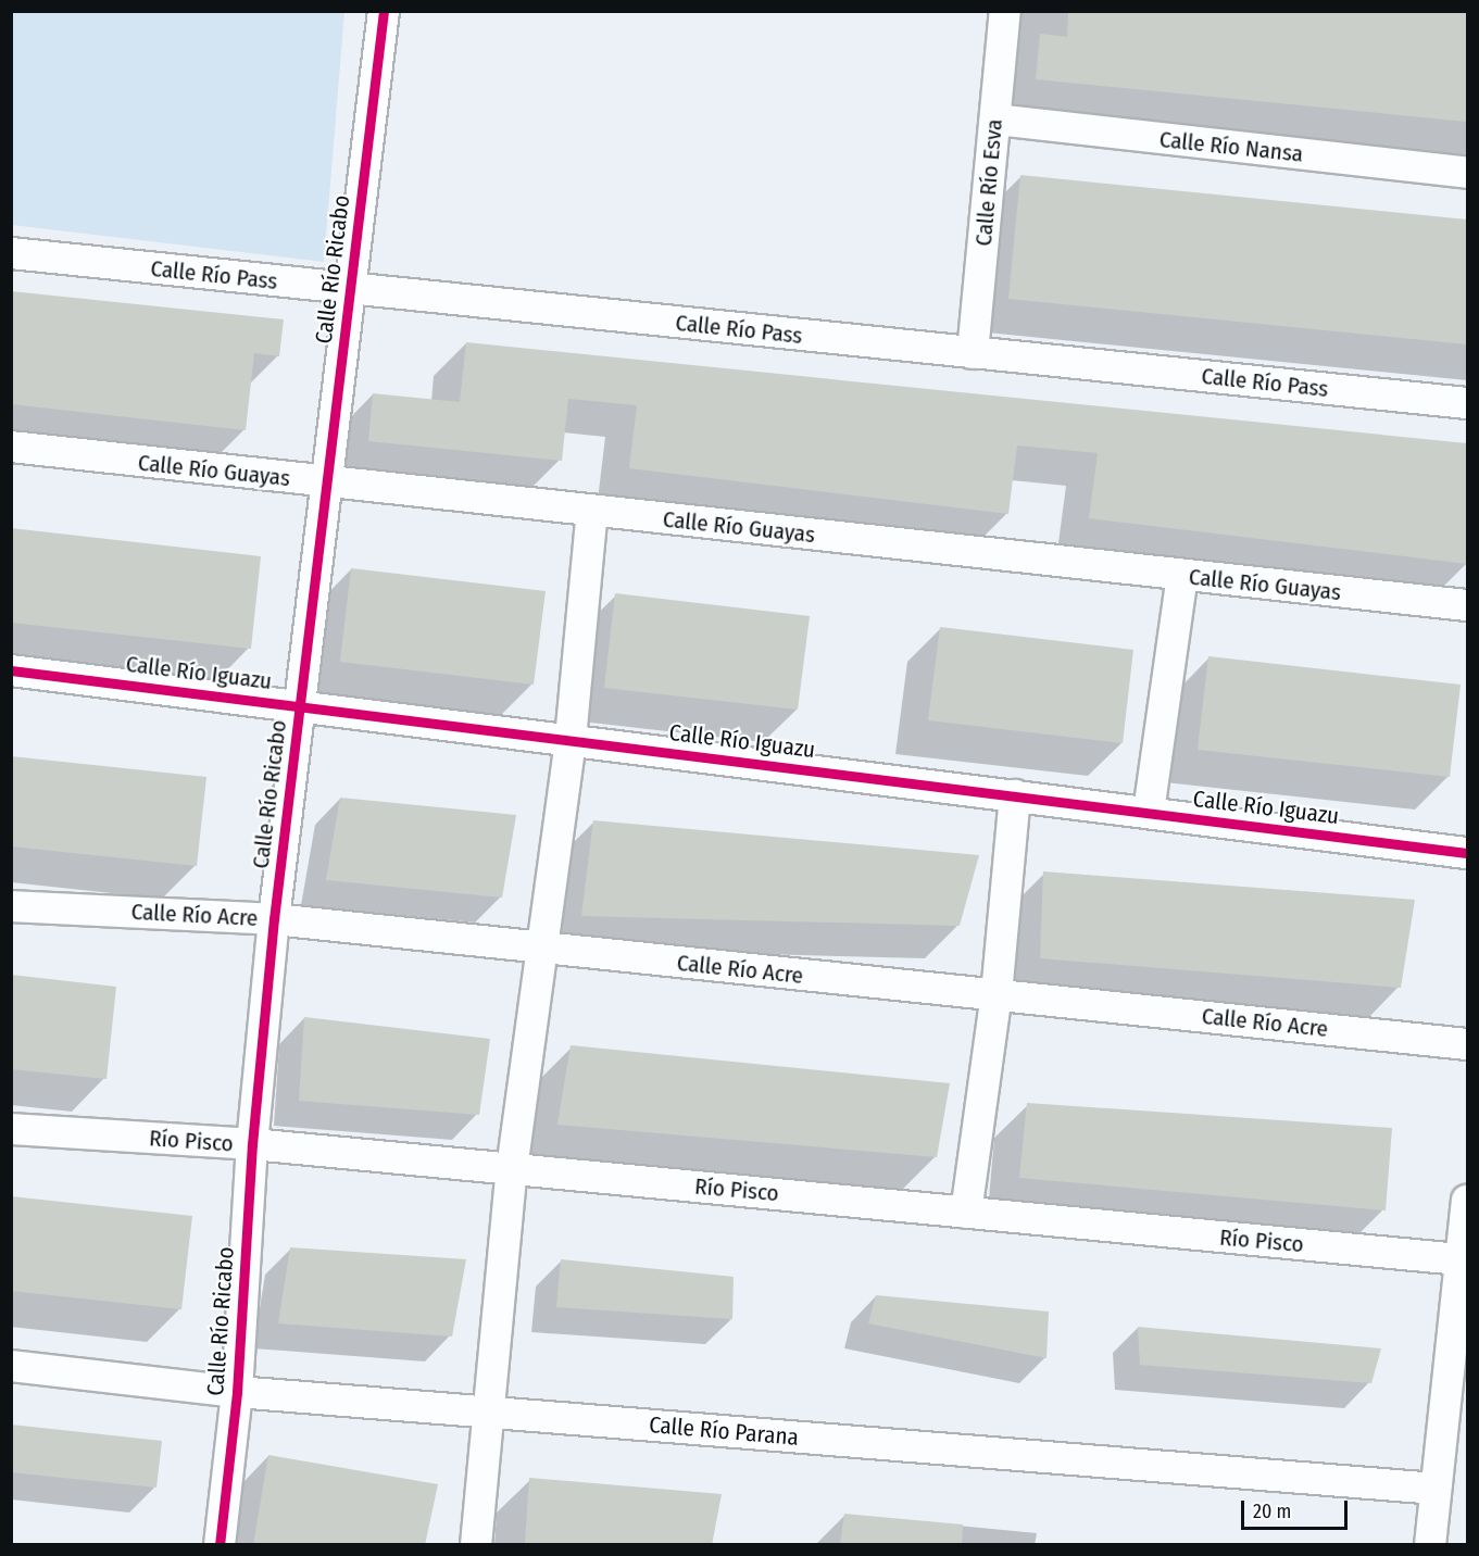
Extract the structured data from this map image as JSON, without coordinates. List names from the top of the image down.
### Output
{
  "streets": {
    "street": [
      "Calle Río Nansa",
      "Calle Río Esva",
      "Calle Río Ricabo",
      "Calle Río Pass",
      "Calle Río Guayas",
      "Calle Río Iguazu",
      "Calle Río Acre",
      "Río Pisco",
      "Calle Río Parana"
    ]
  },
  "crossings": [
    ["Calle Río Nansa", "Calle Río Esva"],
    ["Calle Río Esva", "Calle Río Pass"],
    ["Calle Río Ricabo", "Calle Río Pass"],
    ["Calle Río Ricabo", "Calle Río Guayas"],
    ["Calle Río Ricabo", "Calle Río Iguazu"],
    ["Calle Río Ricabo", "Calle Río Acre"],
    ["Calle Río Ricabo", "Río Pisco"],
    ["Calle Río Ricabo", "Calle Río Parana"]
  ],
  "scale_bar": "20 m"
}
